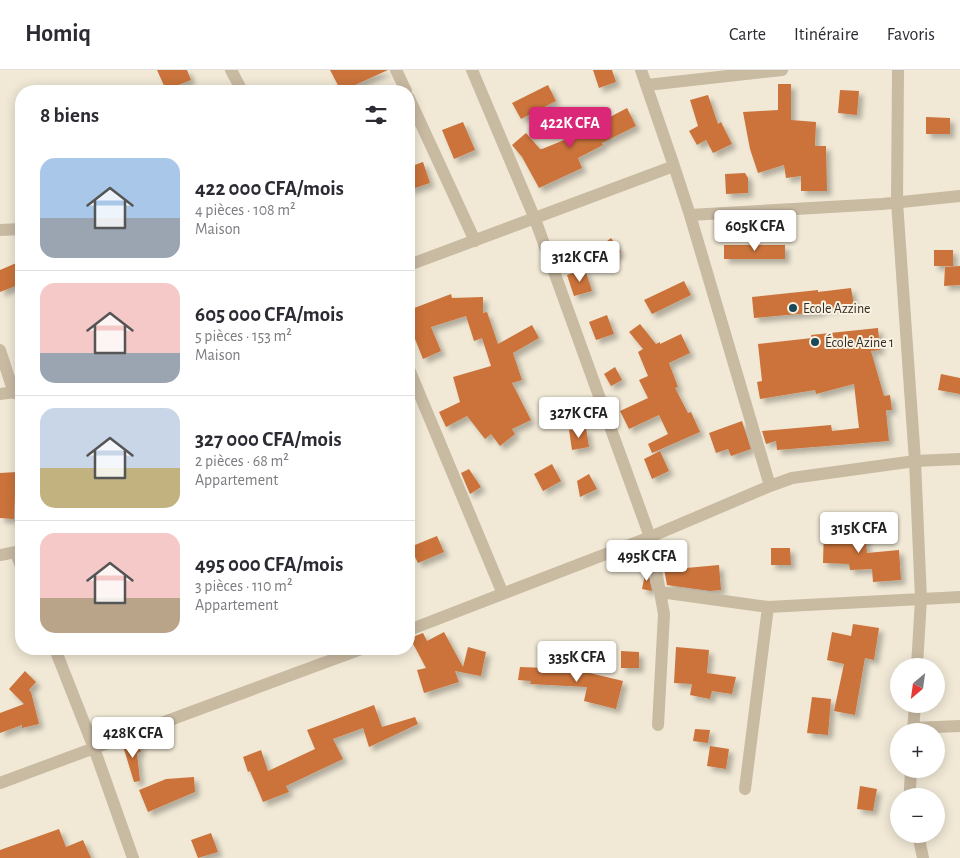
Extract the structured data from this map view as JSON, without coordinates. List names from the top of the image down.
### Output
{
  "places": ["Ecole Azzine", "École Azine 1"],
  "north": "bottom left",
  "page": {
    "header": "Homiq",
    "nav": ["Carte", "Itinéraire", "Favoris"],
    "heading": "8 biens",
    "price": [
      "422K CFA",
      "605K CFA",
      "312K CFA",
      "327K CFA",
      "315K CFA",
      "495K CFA",
      "335K CFA",
      "428K CFA"
    ],
    "list": [
      {
        "name": "422 000 CFA/mois",
        "note": "4 pièces · 108 m² · Maison"
      },
      {
        "name": "605 000 CFA/mois",
        "note": "5 pièces · 153 m² · Maison"
      },
      {
        "name": "327 000 CFA/mois",
        "note": "2 pièces · 68 m² · Appartement"
      },
      {
        "name": "495 000 CFA/mois",
        "note": "3 pièces · 110 m² · Appartement"
      }
    ],
    "map_buttons": ["+", "−"]
  }
}
